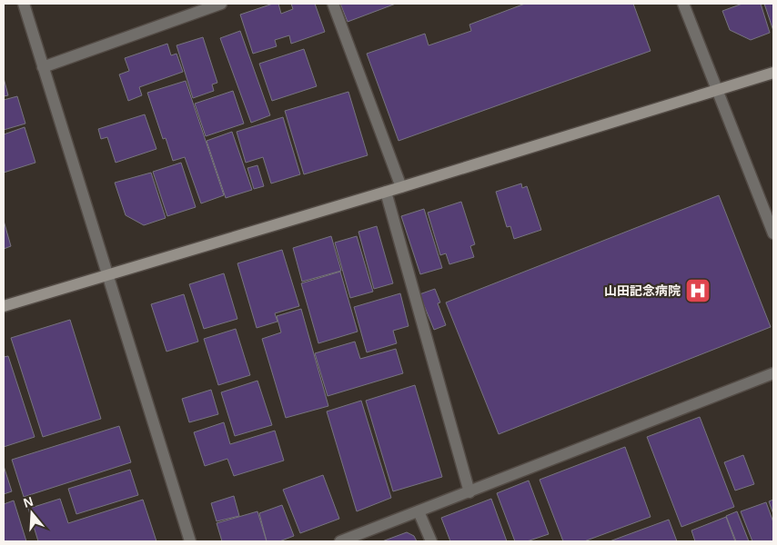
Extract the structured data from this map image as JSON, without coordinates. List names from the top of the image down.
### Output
{
  "places": {
    "hospital": ["山田記念病院"]
  },
  "north": "top"
}
